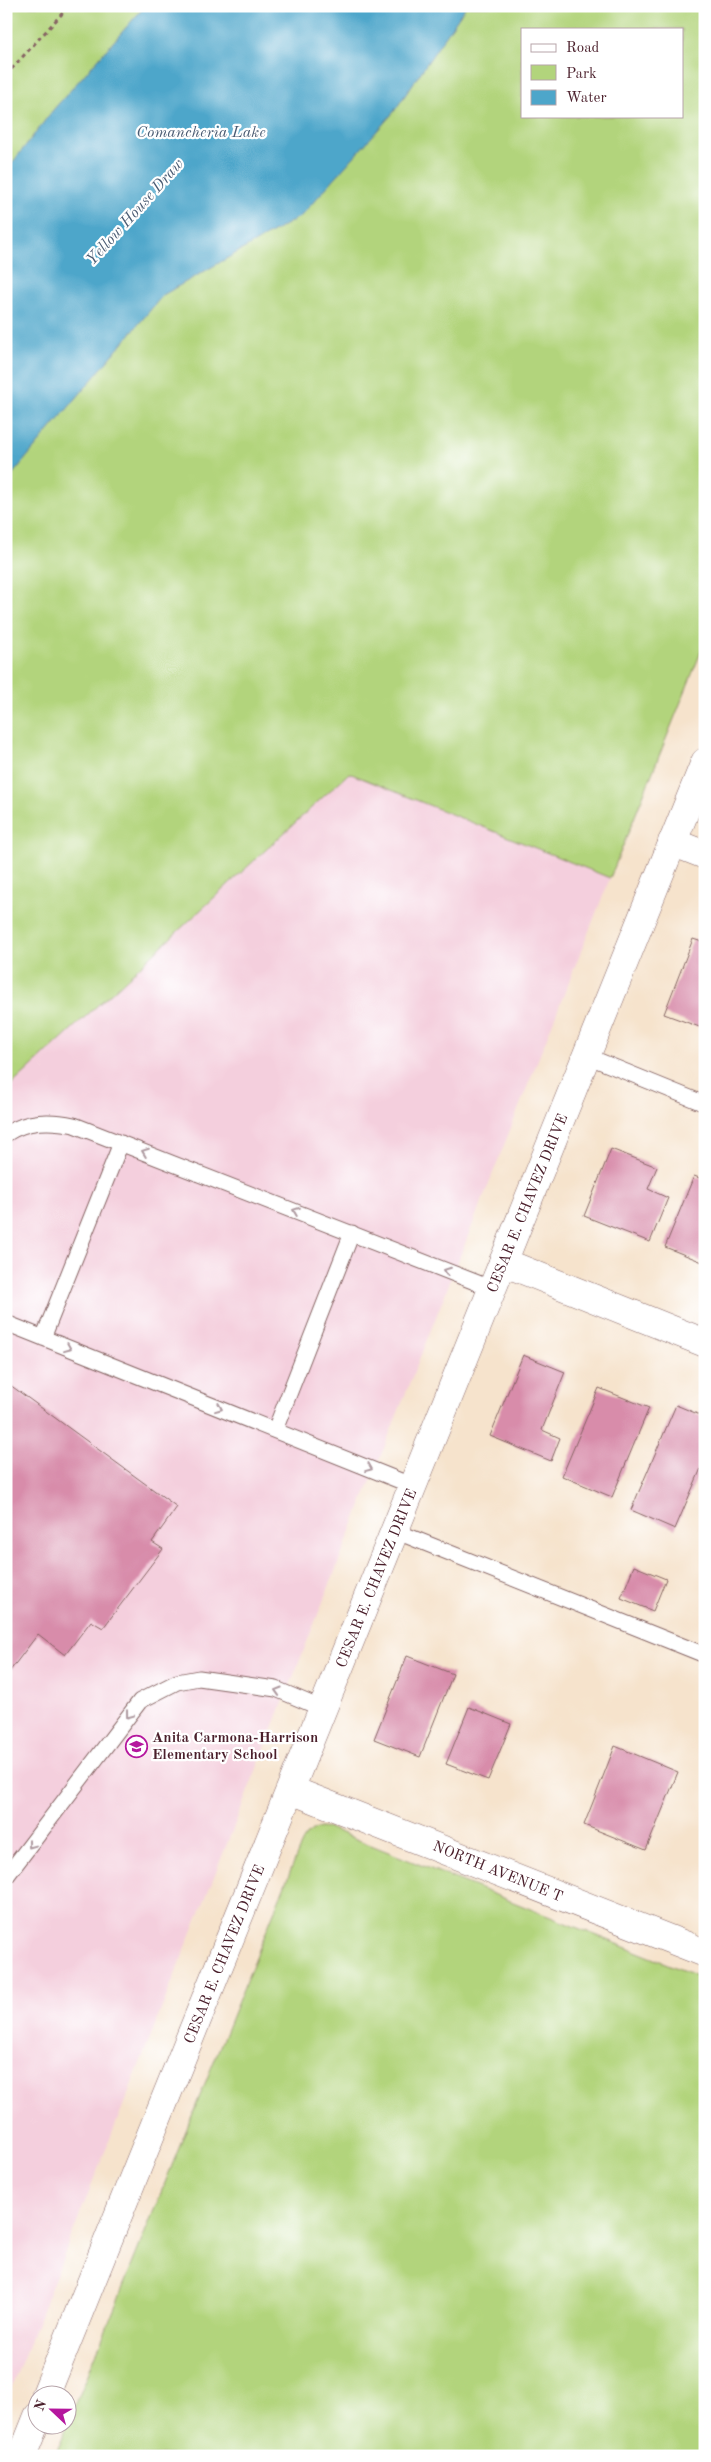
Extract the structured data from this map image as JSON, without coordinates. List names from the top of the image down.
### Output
{
  "streets": {
    "street": ["CESAR E. CHAVEZ DRIVE", "NORTH AVENUE T"]
  },
  "crossings": [
    ["CESAR E. CHAVEZ DRIVE", "NORTH AVENUE T"]
  ],
  "water": ["Comancheria Lake", "Yellow House Draw"],
  "places": {
    "school or university": ["Anita Carmona-Harrison Elementary School"]
  },
  "legend": ["Road", "Park", "Water"],
  "north": "left"
}
